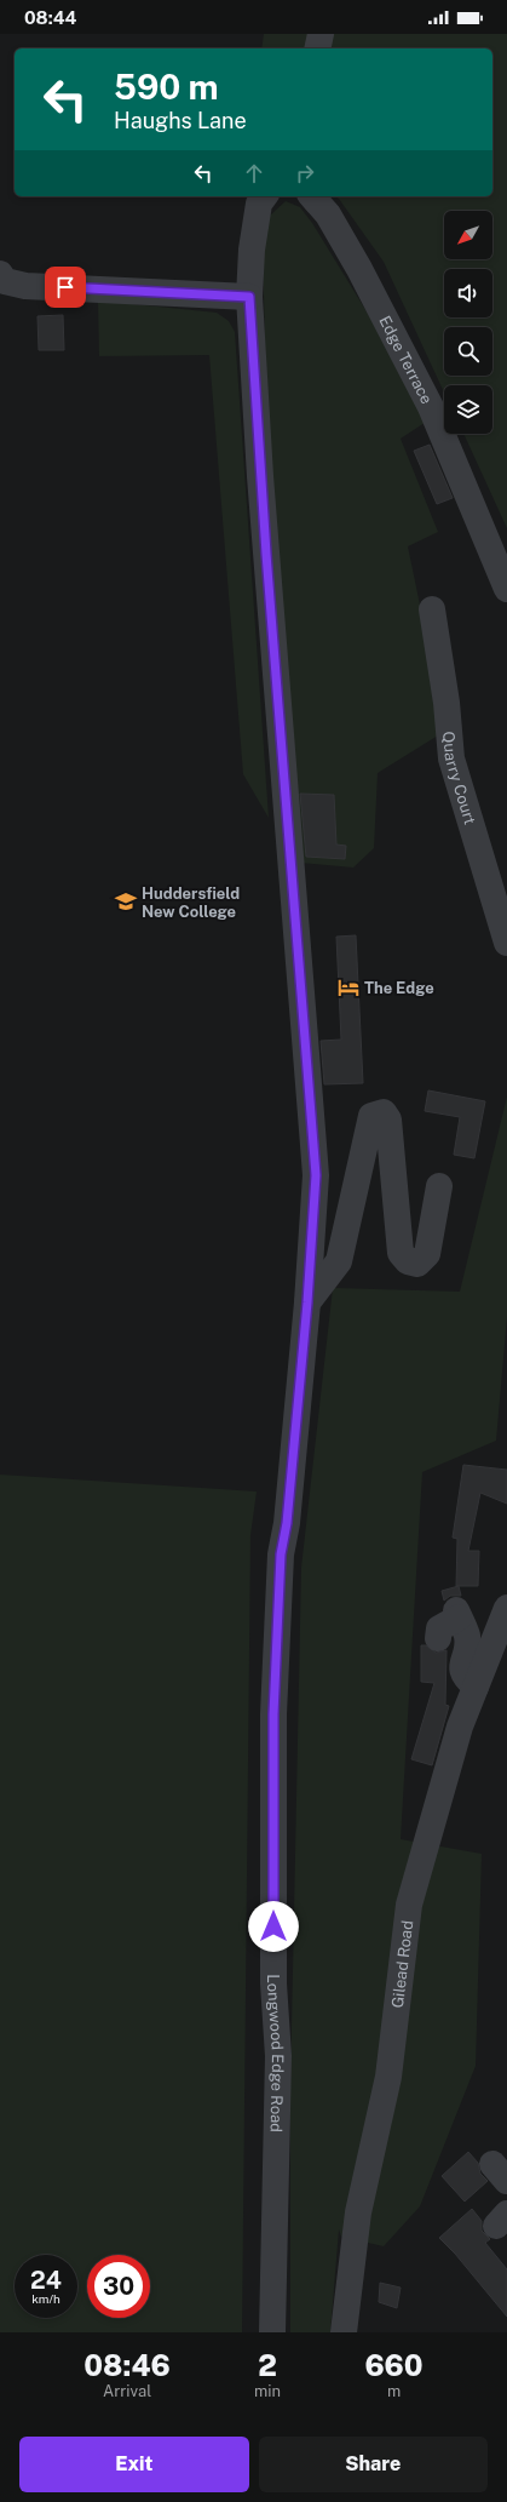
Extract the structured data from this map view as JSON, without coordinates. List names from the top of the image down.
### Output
{
  "streets": {
    "street": [
      "Edge Terrace",
      "Quarry Court",
      "Gilead Road",
      "Longwood Edge Road"
    ]
  },
  "places": {
    "school or university": ["Huddersfield New College"],
    "hotel": ["The Edge"]
  },
  "north": "bottom left",
  "page": {
    "status": "08:44",
    "turn": ["590 m", "Haughs Lane"],
    "speed": "24 km/h",
    "limit": "30",
    "eta": [
      "08:46",
      "Arrival",
      "2",
      "min",
      "660",
      "m"
    ],
    "buttons": ["Exit", "Share"]
  }
}
